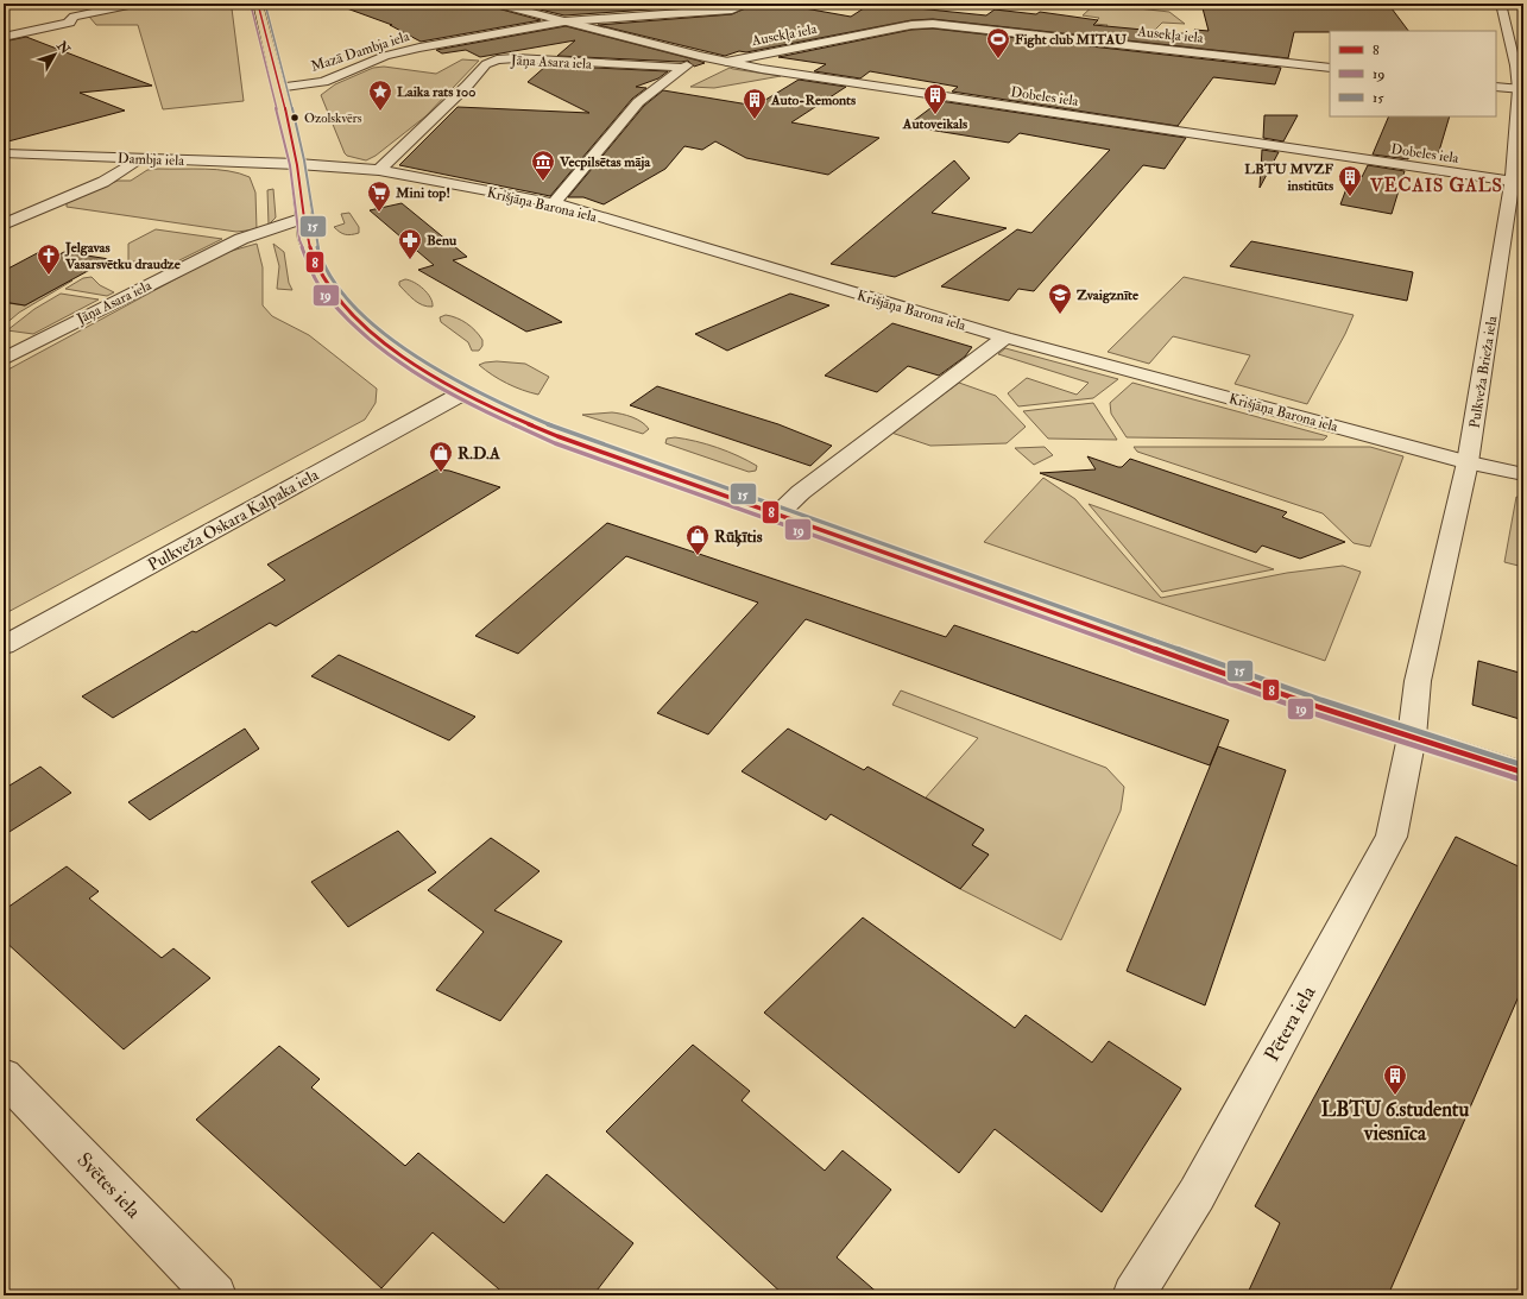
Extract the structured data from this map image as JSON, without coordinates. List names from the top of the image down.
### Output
{
  "streets": {
    "street": [
      "Ausekļa iela",
      "Mazā Dambja iela",
      "Jāņa Asara iela",
      "Dobeles iela",
      "Dambja iela",
      "Krišjāņa Barona iela",
      "Pulkveža Brieža iela",
      "Pulkveža Oskara Kalpaka iela",
      "Pētera iela",
      "Svētes iela"
    ]
  },
  "crossings": [
    ["Ausekļa iela", "Dobeles iela"],
    ["Mazā Dambja iela", "Dobeles iela"],
    ["Jāņa Asara iela", "Krišjāņa Barona iela"],
    ["Dobeles iela", "Pulkveža Brieža iela"],
    ["Dambja iela", "Krišjāņa Barona iela"],
    ["Krišjāņa Barona iela", "Pulkveža Brieža iela"],
    ["Pulkveža Brieža iela", "Pētera iela"]
  ],
  "districts": ["VECAIS GALS"],
  "places": {
    "sports": ["Fight club MITAU"],
    "place": ["Laika rats 100"],
    "building": [
      "Autoveikals",
      "Auto-Remonts",
      "LBTU MVZF institūts",
      "LBTU 6.studentu viesnīca"
    ],
    "other": ["Ozolskvērs"],
    "museum": ["Vecpilsētas māja"],
    "supermarket": ["Mini top!"],
    "pharmacy": ["Benu"],
    "church": ["Jelgavas Vasarsvētku draudze"],
    "school or university": ["Zvaigznīte"],
    "shop": ["R.D.A", "Rūķītis"]
  },
  "lines": ["transit line 8", "transit line 15", "transit line 19"],
  "legend": ["8", "19", "15"],
  "north": "top right"
}
